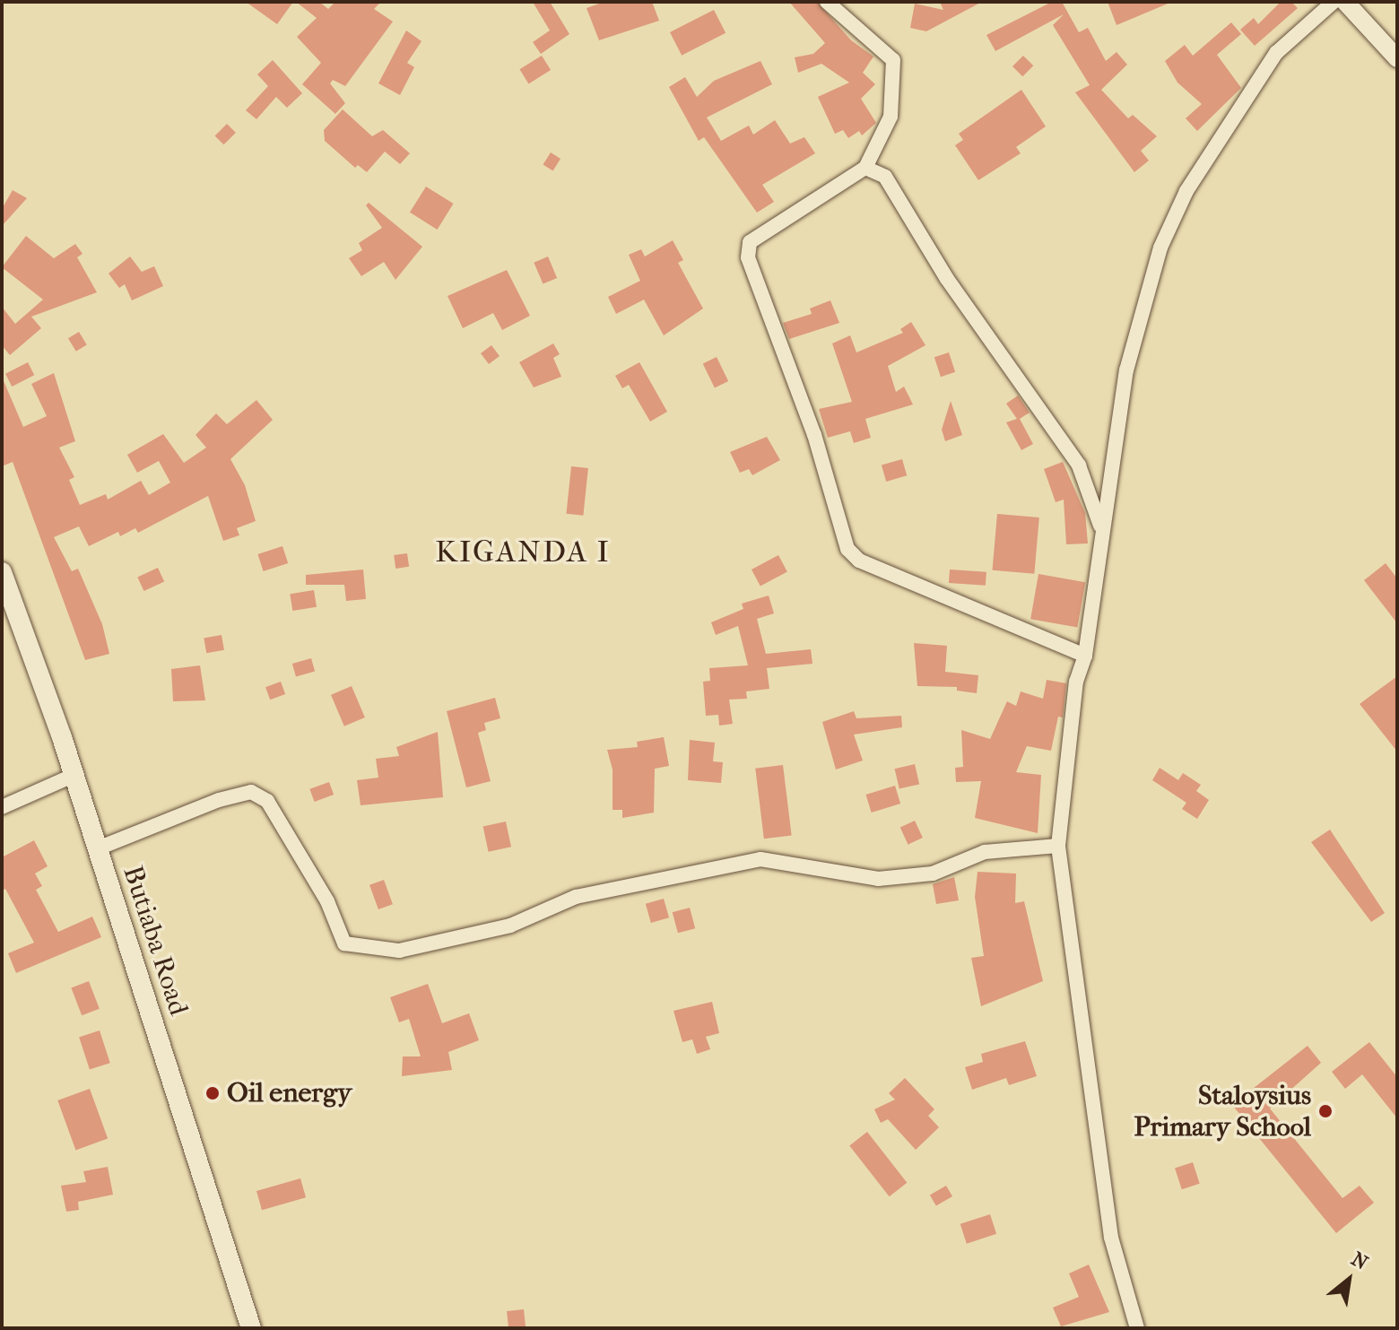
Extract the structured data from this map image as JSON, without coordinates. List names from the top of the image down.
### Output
{
  "streets": {
    "main road": ["Butiaba Road"]
  },
  "districts": ["KIGANDA I"],
  "places": ["Oil energy", "Staloysius Primary School"],
  "north": "top right"
}
